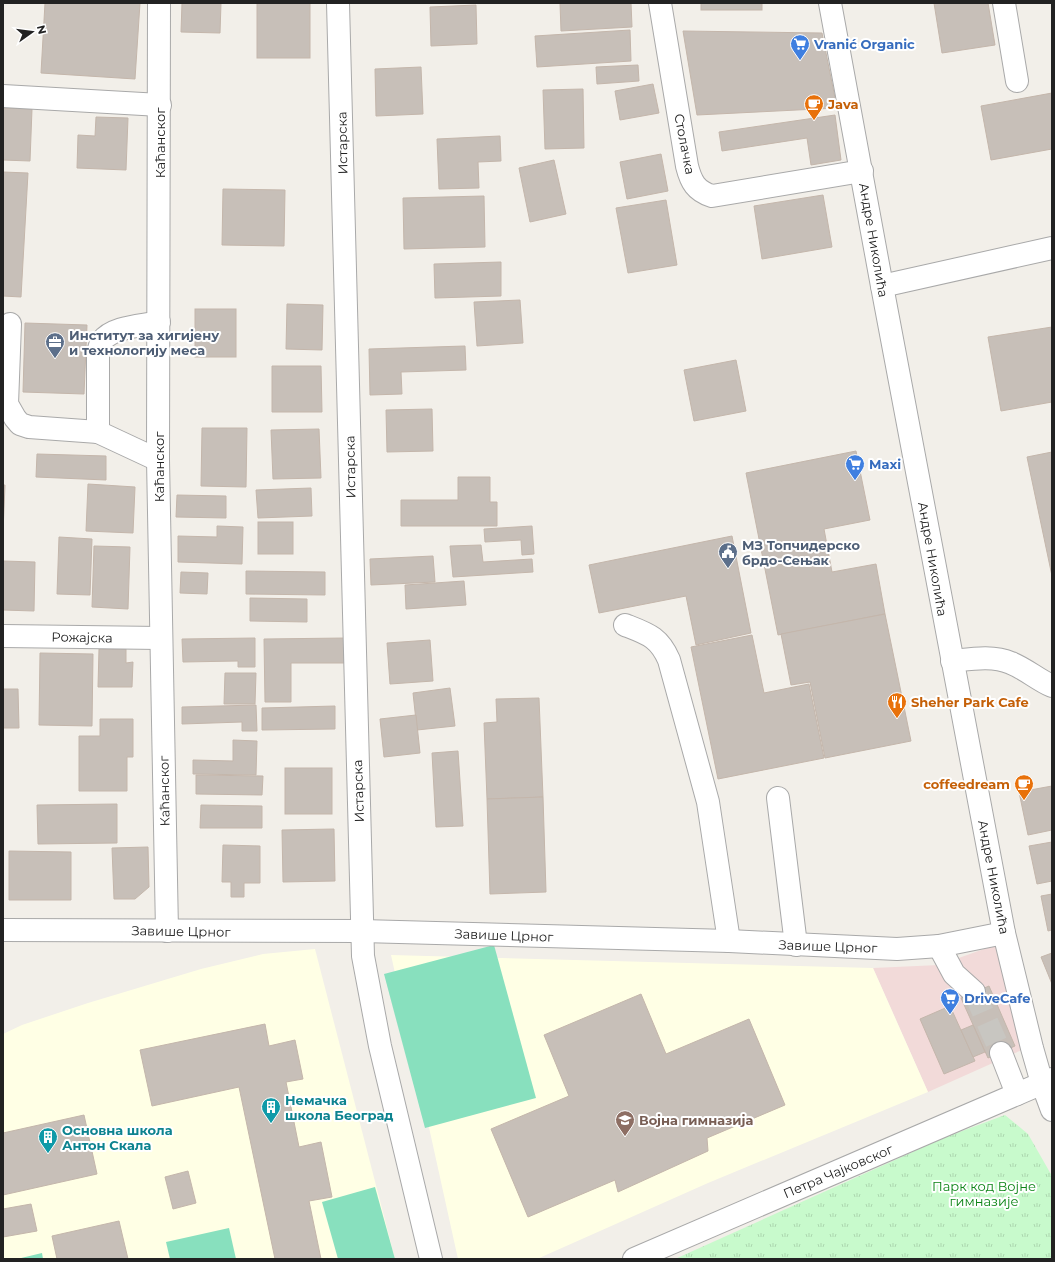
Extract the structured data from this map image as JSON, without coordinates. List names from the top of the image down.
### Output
{
  "streets": {
    "street": [
      "Каћанског",
      "Истарска",
      "Столачка",
      "Андре Николића",
      "Рожајска",
      "Завише Црног",
      "Петра Чајковског"
    ]
  },
  "crossings": [
    ["Каћанског", "Рожајска"],
    ["Каћанског", "Завише Црног"],
    ["Истарска", "Завише Црног"],
    ["Столачка", "Андре Николића"],
    ["Андре Николића", "Завише Црног"],
    ["Андре Николића", "Петра Чајковског"]
  ],
  "parks": ["Парк код Војне гимназије"],
  "places": {
    "supermarket": ["Vranić Organic", "Maxi", "DriveCafe"],
    "cafe": ["Java", "coffeedream"],
    "office": ["Институт за хигијену и технологију меса"],
    "public building": ["МЗ Топчидерско брдо-Сењак"],
    "restaurant": ["Sheher Park Cafe"],
    "building": ["Немачка школа Београд", "Основна школа Антон Скала"],
    "school or university": ["Војна гимназија"]
  },
  "north": "right"
}
